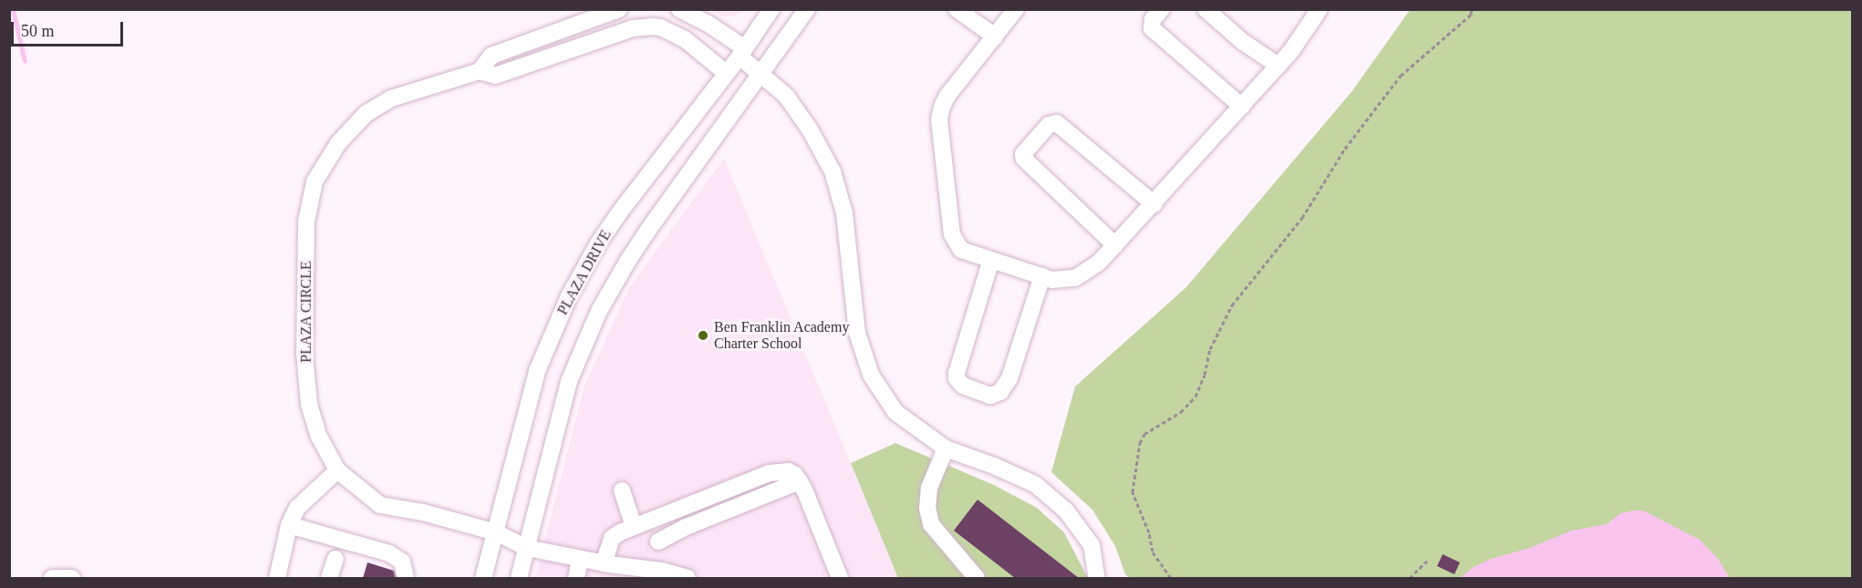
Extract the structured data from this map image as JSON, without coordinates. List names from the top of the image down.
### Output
{
  "streets": {
    "street": ["PLAZA DRIVE", "PLAZA CIRCLE"]
  },
  "crossings": [
    ["PLAZA DRIVE", "PLAZA CIRCLE"]
  ],
  "places": ["Ben Franklin Academy Charter School"],
  "scale_bar": "50 m"
}
